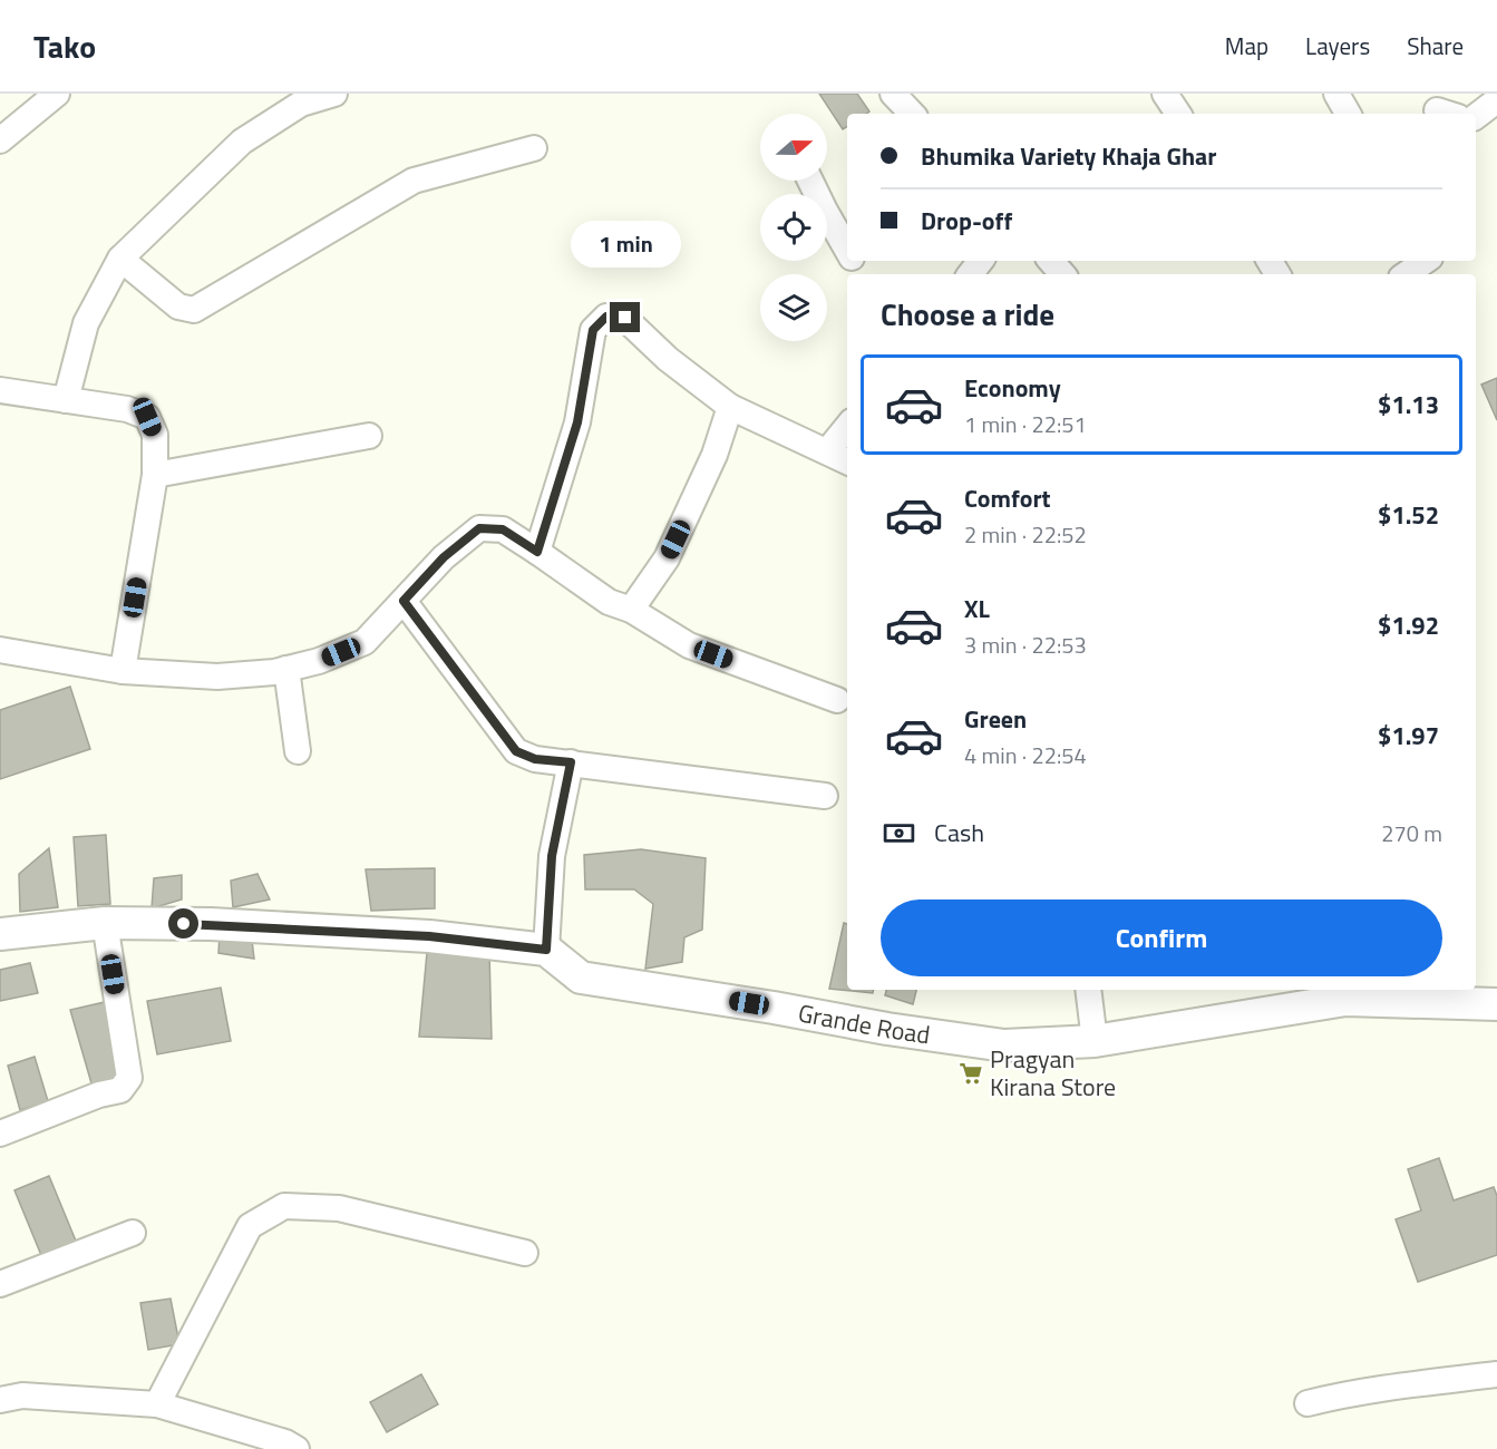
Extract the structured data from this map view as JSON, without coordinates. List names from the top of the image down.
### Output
{
  "streets": {
    "street": ["Grande Road"]
  },
  "places": {
    "supermarket": ["Pragyan Kirana Store"]
  },
  "north": "right",
  "page": {
    "header": "Tako",
    "nav": ["Map", "Layers", "Share"],
    "banner": ["Bhumika Variety Khaja Ghar", "Drop-off"],
    "bubble": "1 min",
    "heading": "Choose a ride",
    "list": [
      {
        "name": "Economy",
        "note": "1 min · 22:51",
        "value": "$1.13"
      },
      {
        "name": "Comfort",
        "note": "2 min · 22:52",
        "value": "$1.52"
      },
      {
        "name": "XL",
        "note": "3 min · 22:53",
        "value": "$1.92"
      },
      {
        "name": "Green",
        "note": "4 min · 22:54",
        "value": "$1.97"
      }
    ],
    "pay": ["Cash", "270 m"],
    "buttons": "Confirm"
  }
}
